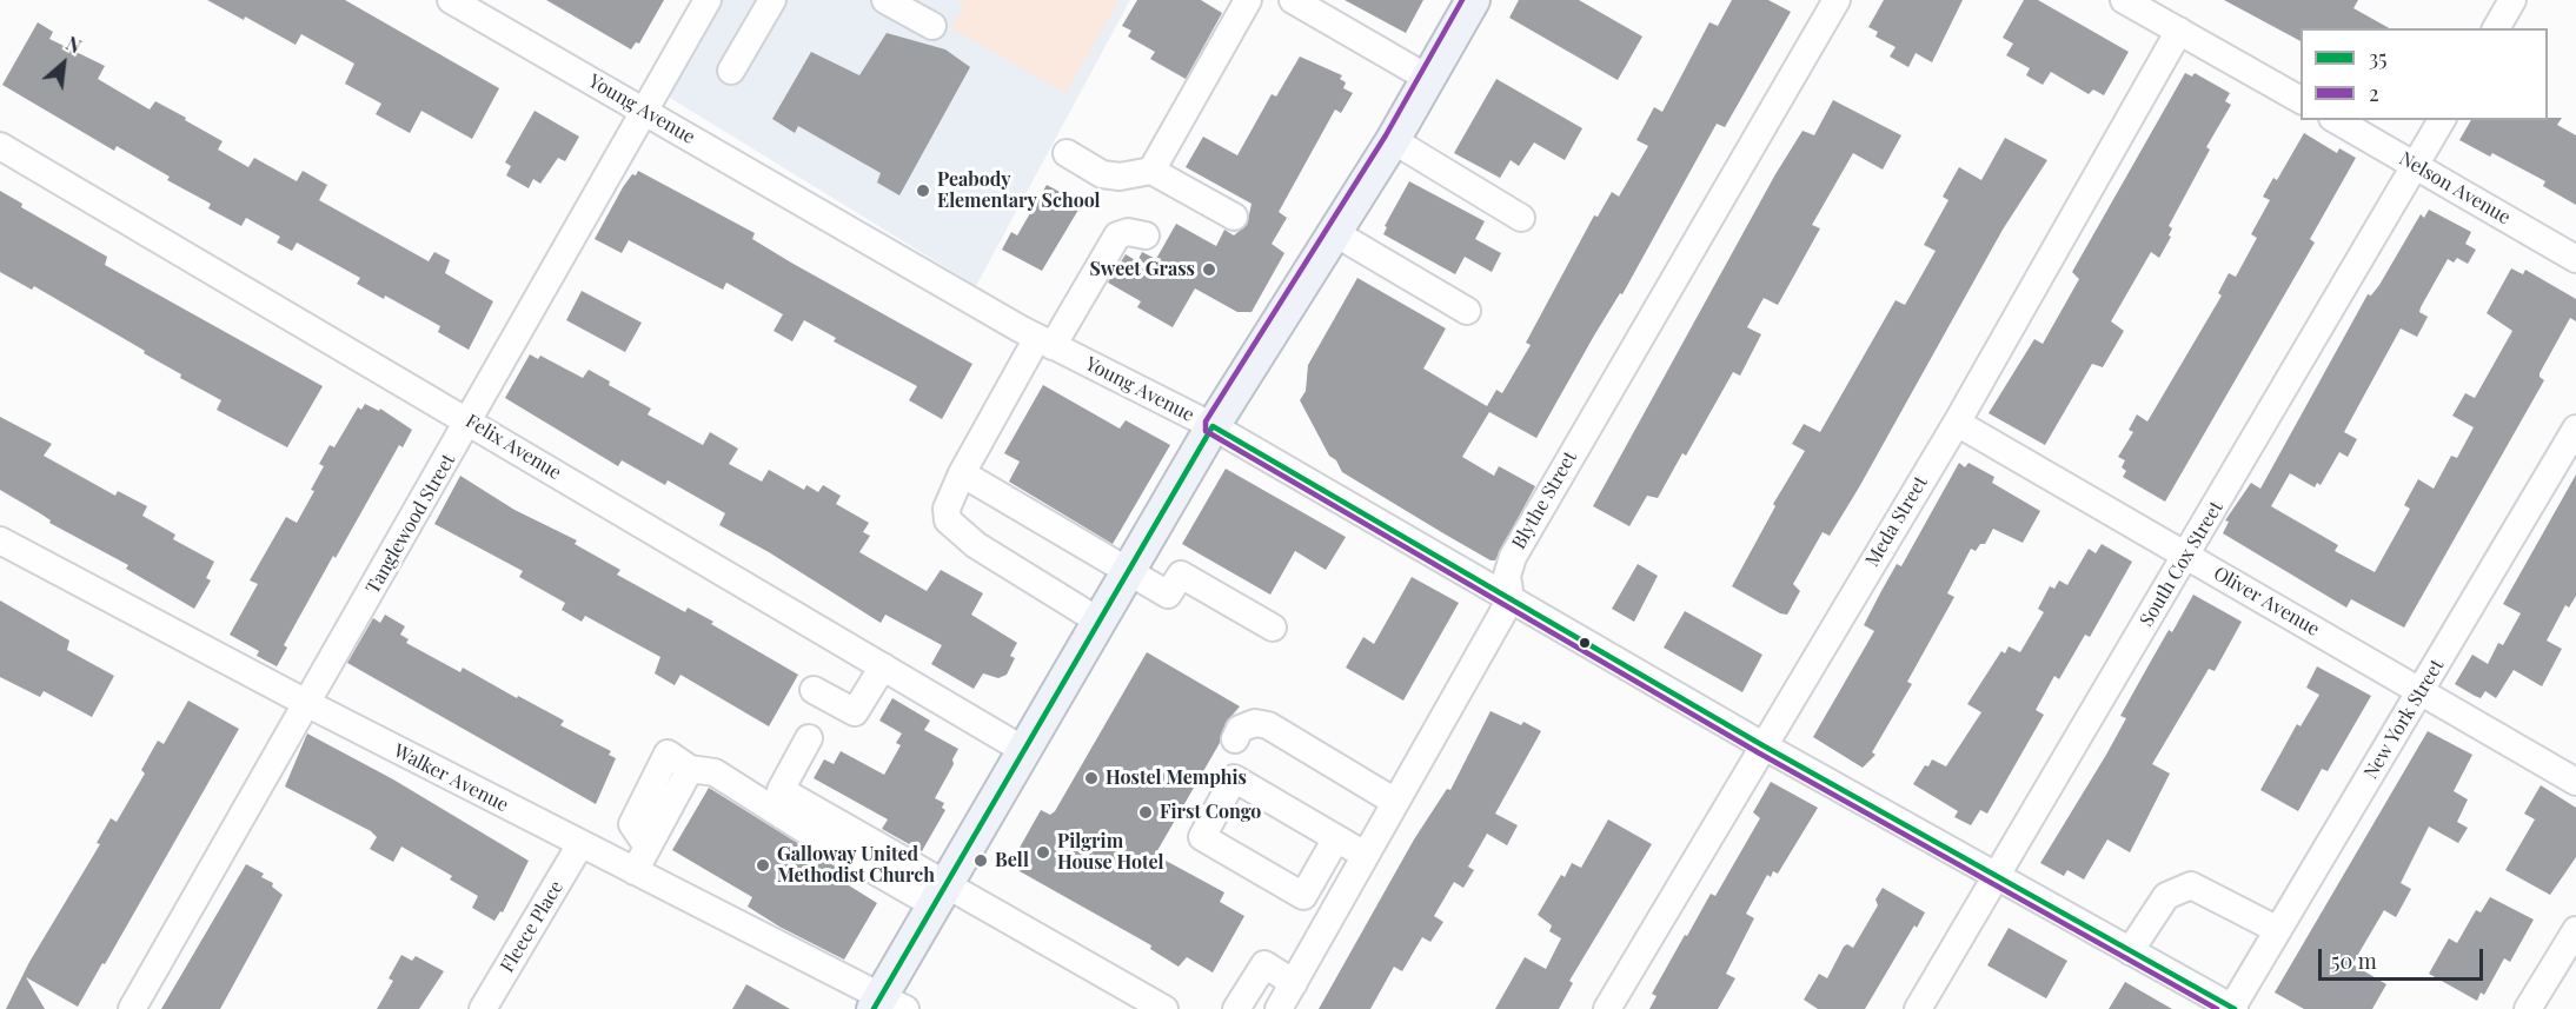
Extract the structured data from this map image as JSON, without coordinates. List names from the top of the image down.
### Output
{
  "streets": {
    "street": [
      "Young Avenue",
      "Nelson Avenue",
      "Felix Avenue",
      "Blythe Street",
      "Meda Street",
      "Tanglewood Street",
      "South Cox Street",
      "Oliver Avenue",
      "New York Street",
      "Walker Avenue",
      "Fleece Place"
    ]
  },
  "crossings": [
    ["Young Avenue", "Blythe Street"],
    ["Young Avenue", "Meda Street"],
    ["Young Avenue", "Tanglewood Street"],
    ["Young Avenue", "South Cox Street"],
    ["Young Avenue", "New York Street"],
    ["Nelson Avenue", "South Cox Street"],
    ["Felix Avenue", "Tanglewood Street"],
    ["Meda Street", "Oliver Avenue"],
    ["Tanglewood Street", "Walker Avenue"],
    ["South Cox Street", "Oliver Avenue"],
    ["Oliver Avenue", "New York Street"],
    ["Walker Avenue", "Fleece Place"]
  ],
  "places": [
    "Peabody Elementary School",
    "Sweet Grass",
    "Hostel Memphis",
    "First Congo",
    "Pilgrim House Hotel",
    "Bell",
    "Galloway United Methodist Church"
  ],
  "lines": ["transit line 2", "transit line 35"],
  "legend": ["35", "2"],
  "scale_bar": "50 m",
  "north": "top right"
}
